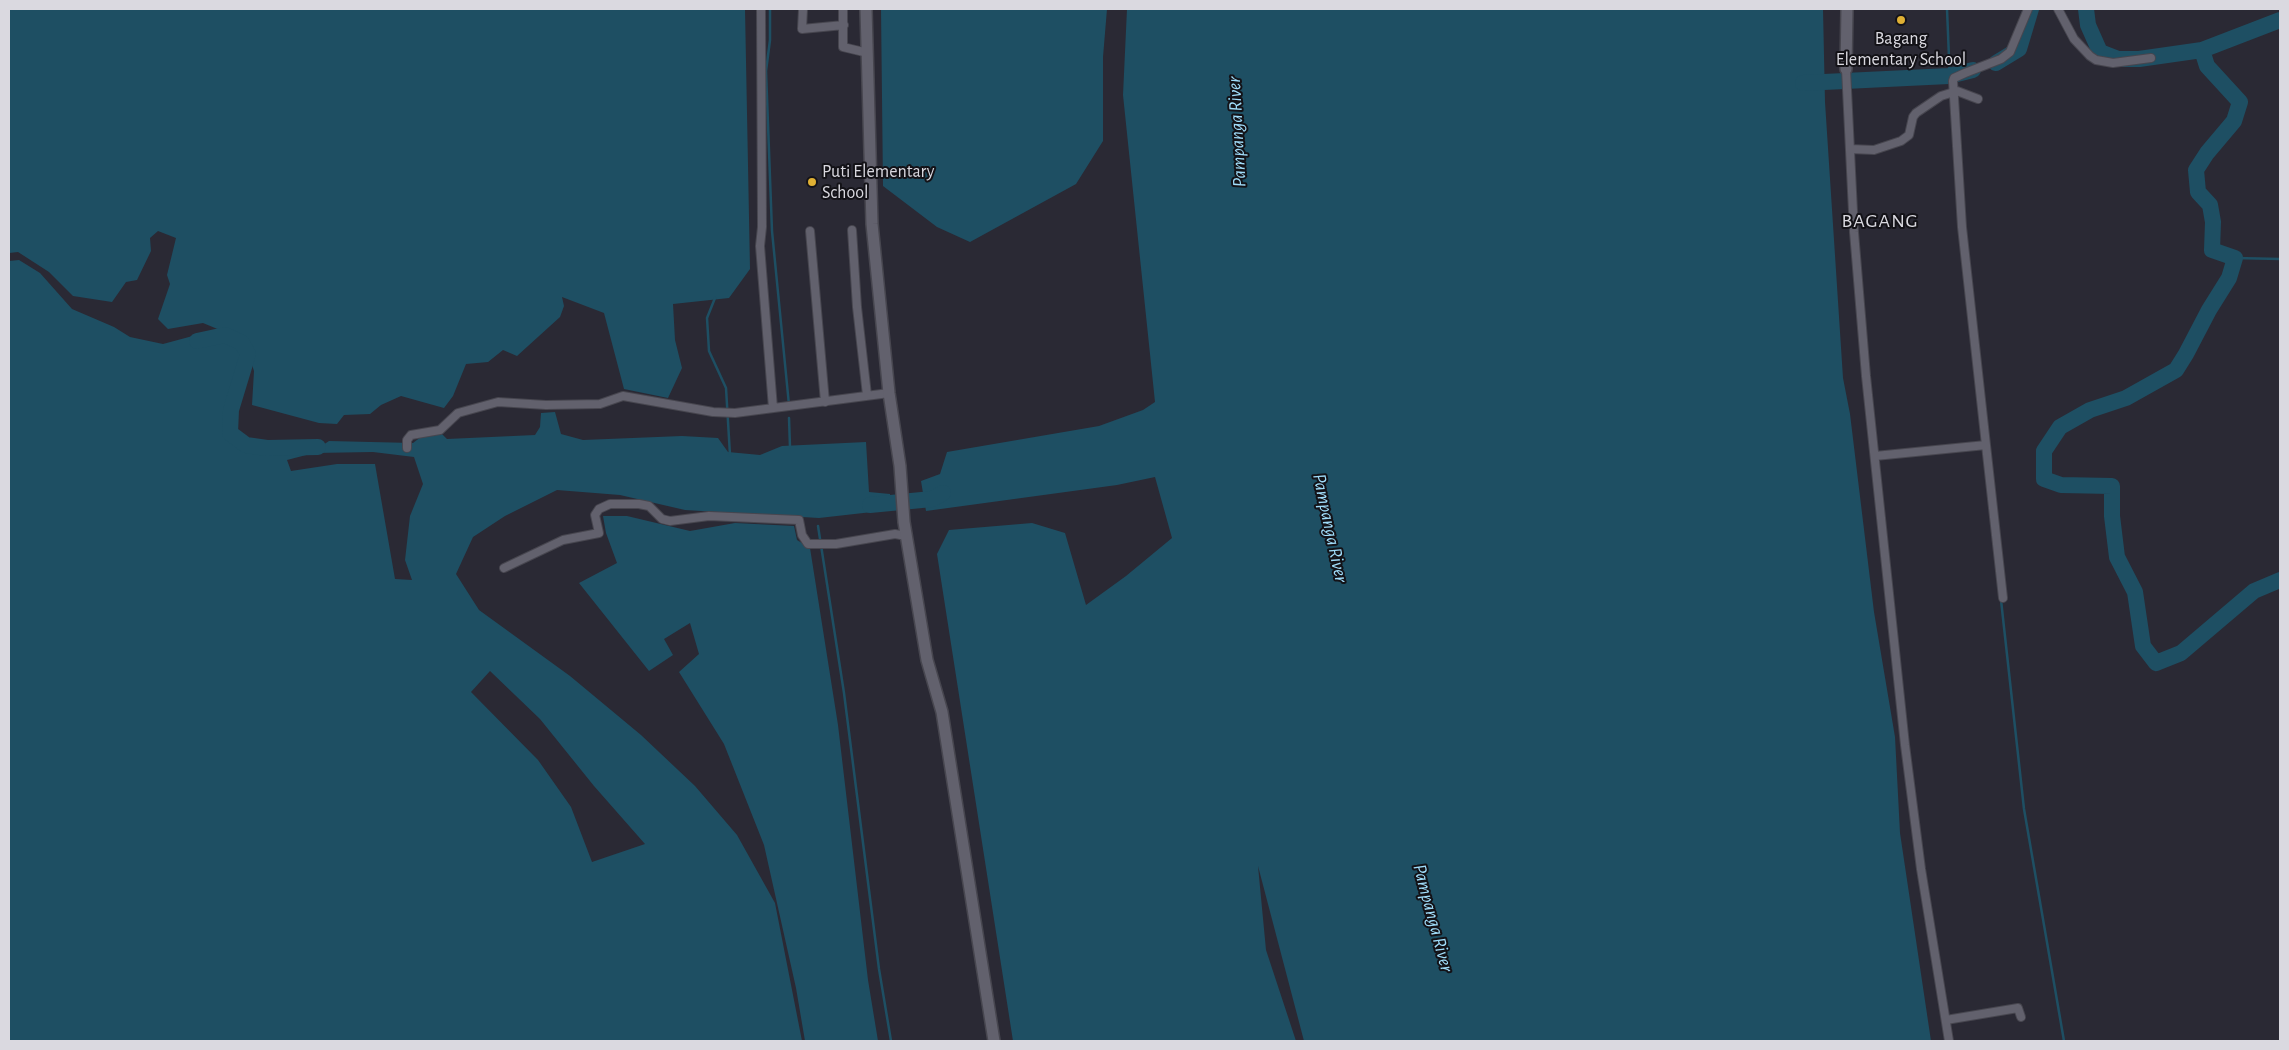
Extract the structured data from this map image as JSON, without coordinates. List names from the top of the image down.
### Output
{
  "districts": ["BAGANG"],
  "water": ["Pampanga River"],
  "places": ["Bagang Elementary School", "Puti Elementary School"]
}
